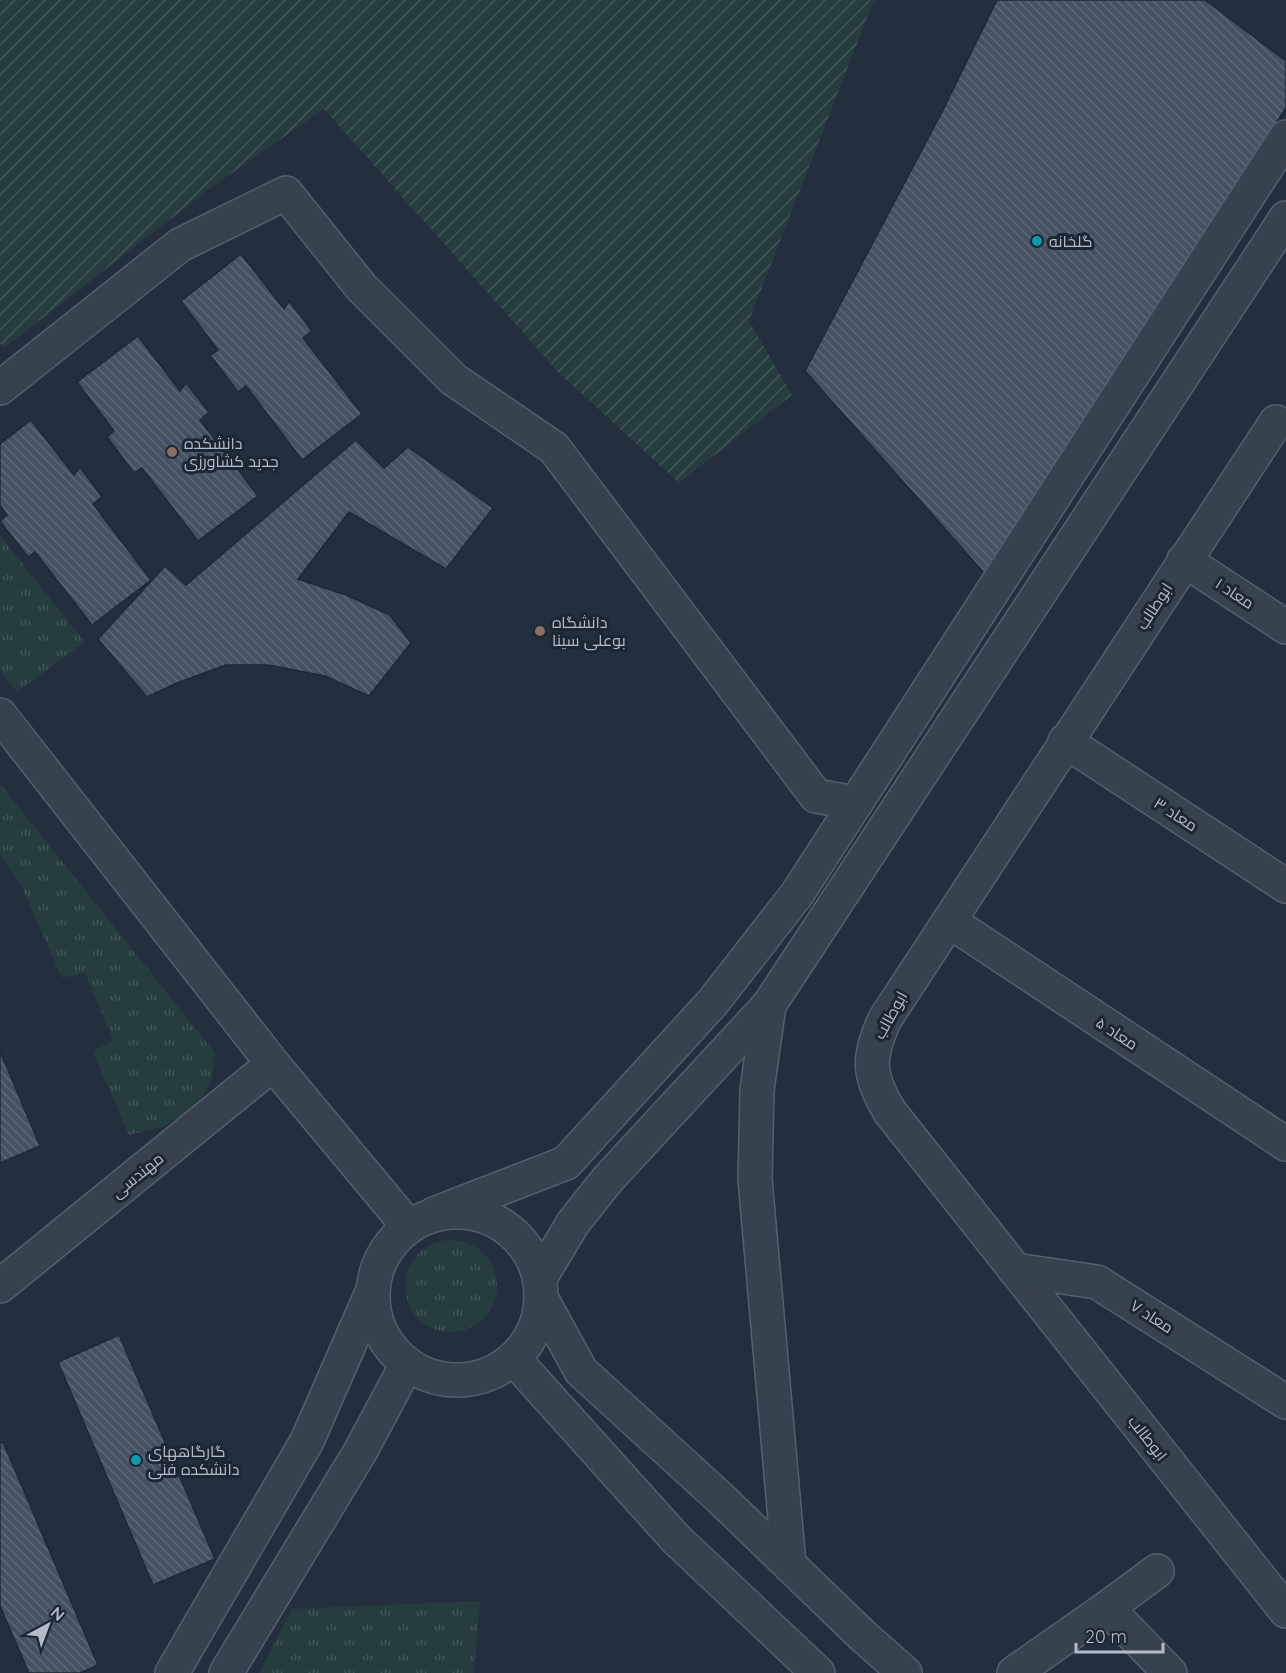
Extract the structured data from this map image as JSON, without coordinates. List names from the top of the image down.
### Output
{
  "streets": {
    "street": [
      "معاد ۱",
      "ابوطالب",
      "معاد ۳",
      "معاد ۵",
      "مهندسی",
      "معاد ۷"
    ]
  },
  "crossings": [
    ["معاد ۱", "ابوطالب"],
    ["ابوطالب", "معاد ۳"],
    ["ابوطالب", "معاد ۵"],
    ["ابوطالب", "معاد ۷"]
  ],
  "places": [
    "گلخانه",
    "دانشکده جدید کشاورزی",
    "دانشگاه بوعلی سینا",
    "گارگاههای دانشکده فنی"
  ],
  "scale_bar": "20 m",
  "north": "top right"
}
